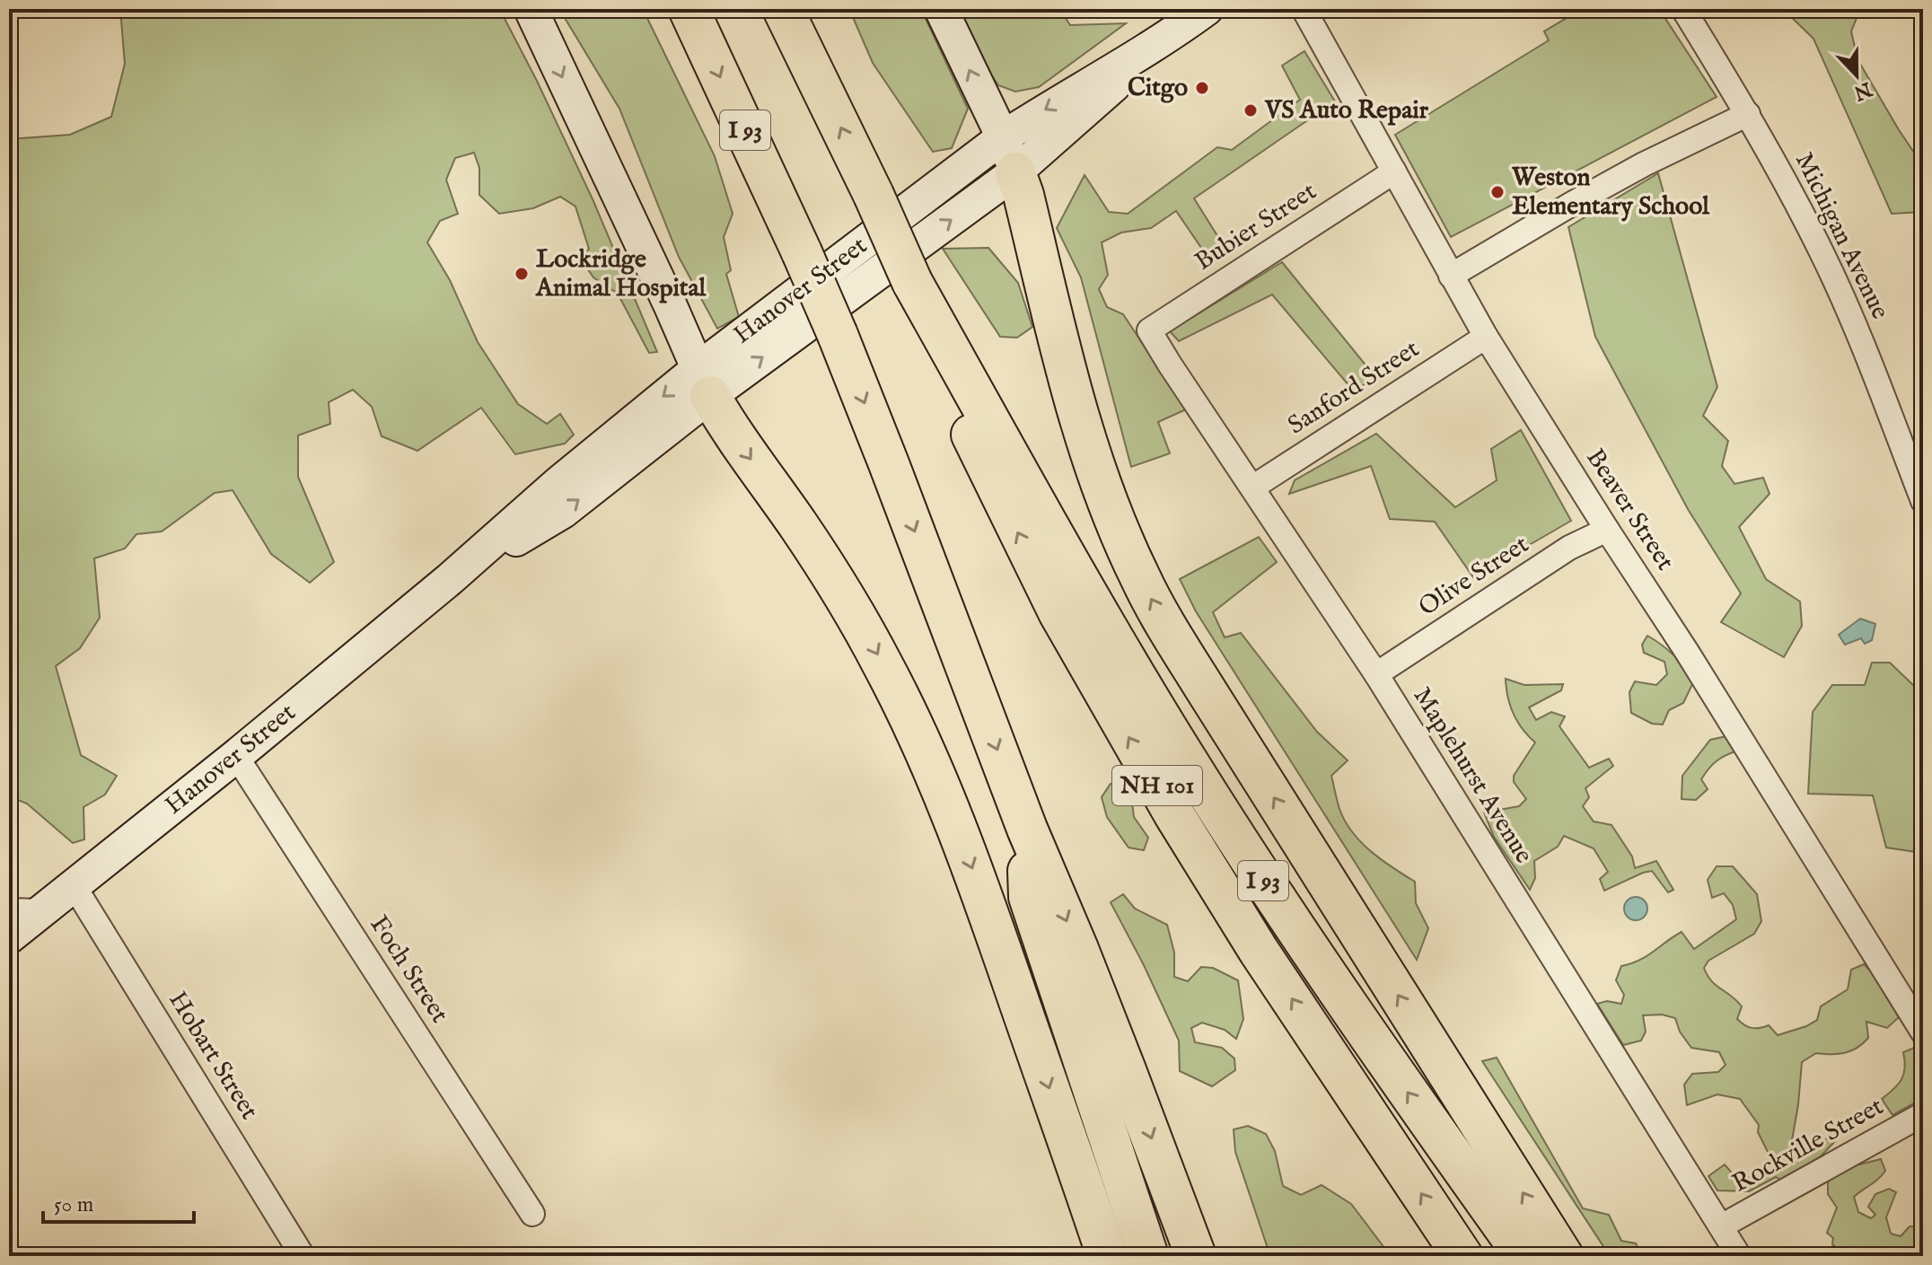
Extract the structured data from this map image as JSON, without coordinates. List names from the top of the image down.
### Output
{
  "streets": {
    "highway": ["I 93", "NH 101"],
    "main road": ["Hanover Street"],
    "street": [
      "Bubier Street",
      "Michigan Avenue",
      "Sanford Street",
      "Beaver Street",
      "Olive Street",
      "Maplehurst Avenue",
      "Foch Street",
      "Hobart Street",
      "Rockville Street"
    ]
  },
  "crossings": [
    ["I 93", "NH 101"],
    ["Bubier Street", "Beaver Street"],
    ["Bubier Street", "Maplehurst Avenue"],
    ["Hanover Street", "Foch Street"],
    ["Hanover Street", "Hobart Street"],
    ["Sanford Street", "Beaver Street"],
    ["Sanford Street", "Maplehurst Avenue"],
    ["Beaver Street", "Olive Street"],
    ["Olive Street", "Maplehurst Avenue"],
    ["Maplehurst Avenue", "Rockville Street"]
  ],
  "places": [
    "Citgo",
    "VS Auto Repair",
    "Weston Elementary School",
    "Lockridge Animal Hospital"
  ],
  "scale_bar": "50 m",
  "north": "bottom"
}
